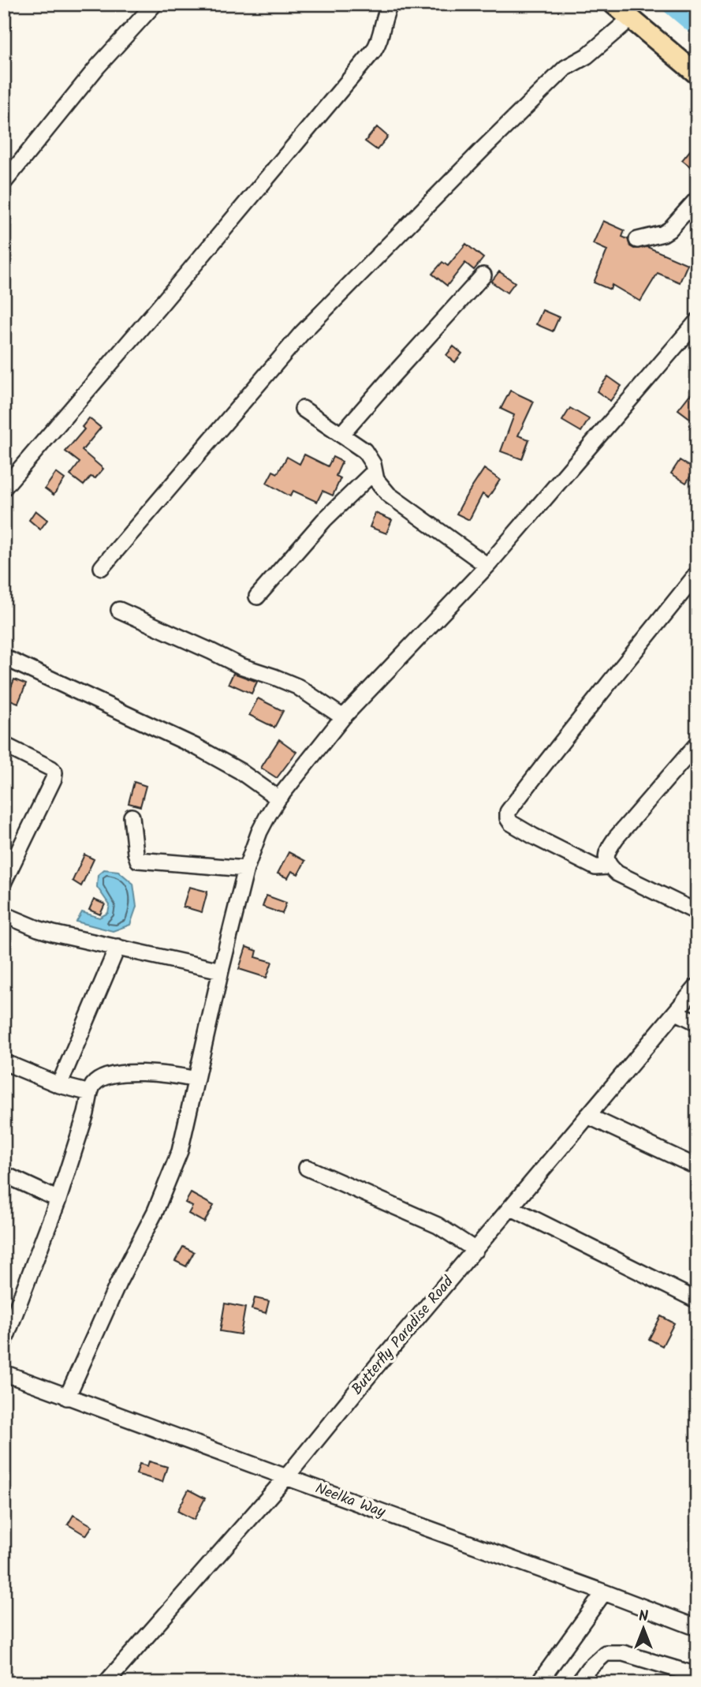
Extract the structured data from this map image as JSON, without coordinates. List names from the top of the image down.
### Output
{
  "streets": {
    "street": ["Butterfly Paradise Road", "Neelka Way"]
  },
  "crossings": [
    ["Butterfly Paradise Road", "Neelka Way"]
  ],
  "north": "top"
}
